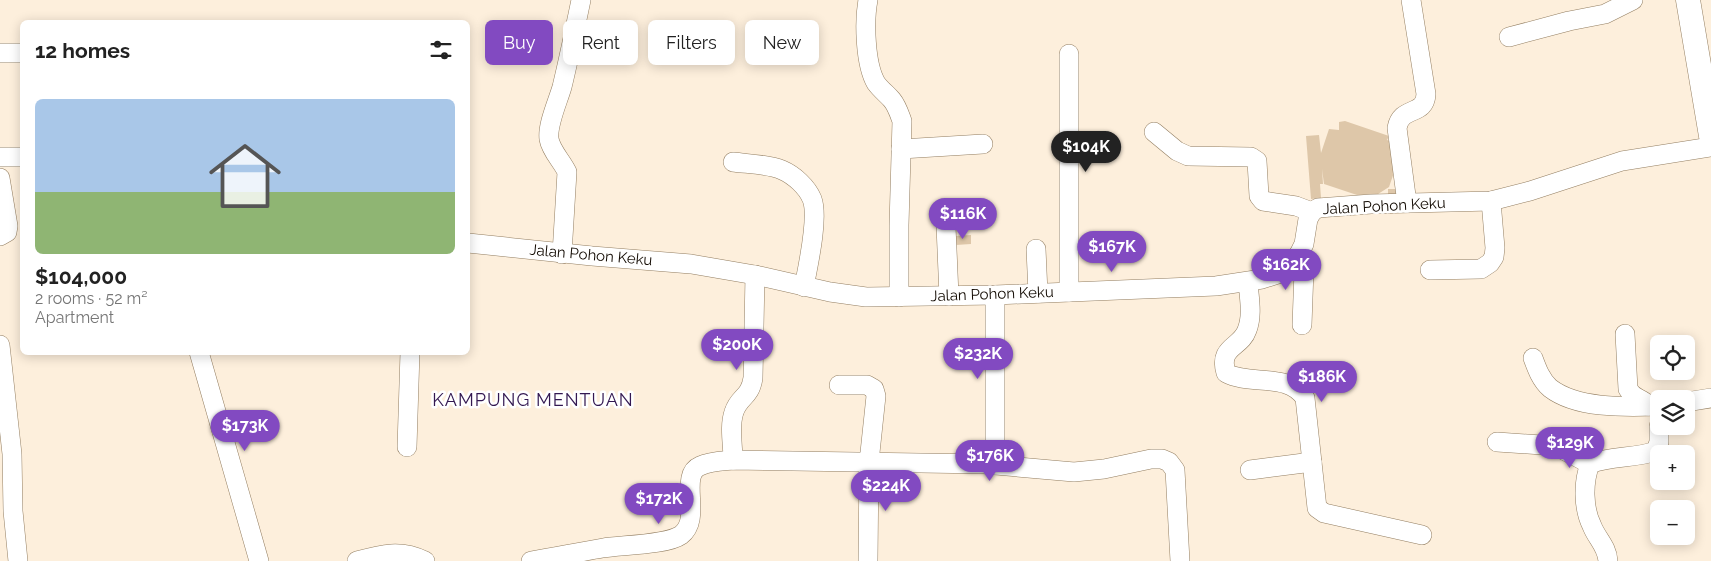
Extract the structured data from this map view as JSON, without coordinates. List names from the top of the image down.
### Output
{
  "streets": {
    "street": ["Jalan Pohon Keku"]
  },
  "districts": ["KAMPUNG MENTUAN"],
  "page": {
    "chip": [
      "Buy",
      "Rent",
      "Filters",
      "New"
    ],
    "heading": "12 homes",
    "list": [
      {
        "name": "$104,000",
        "note": "2 rooms · 52 m² · Apartment"
      }
    ],
    "price": [
      "$104K",
      "$116K",
      "$167K",
      "$162K",
      "$200K",
      "$232K",
      "$186K",
      "$173K",
      "$129K",
      "$176K",
      "$224K",
      "$172K"
    ],
    "map_buttons": ["+", "−"]
  }
}
